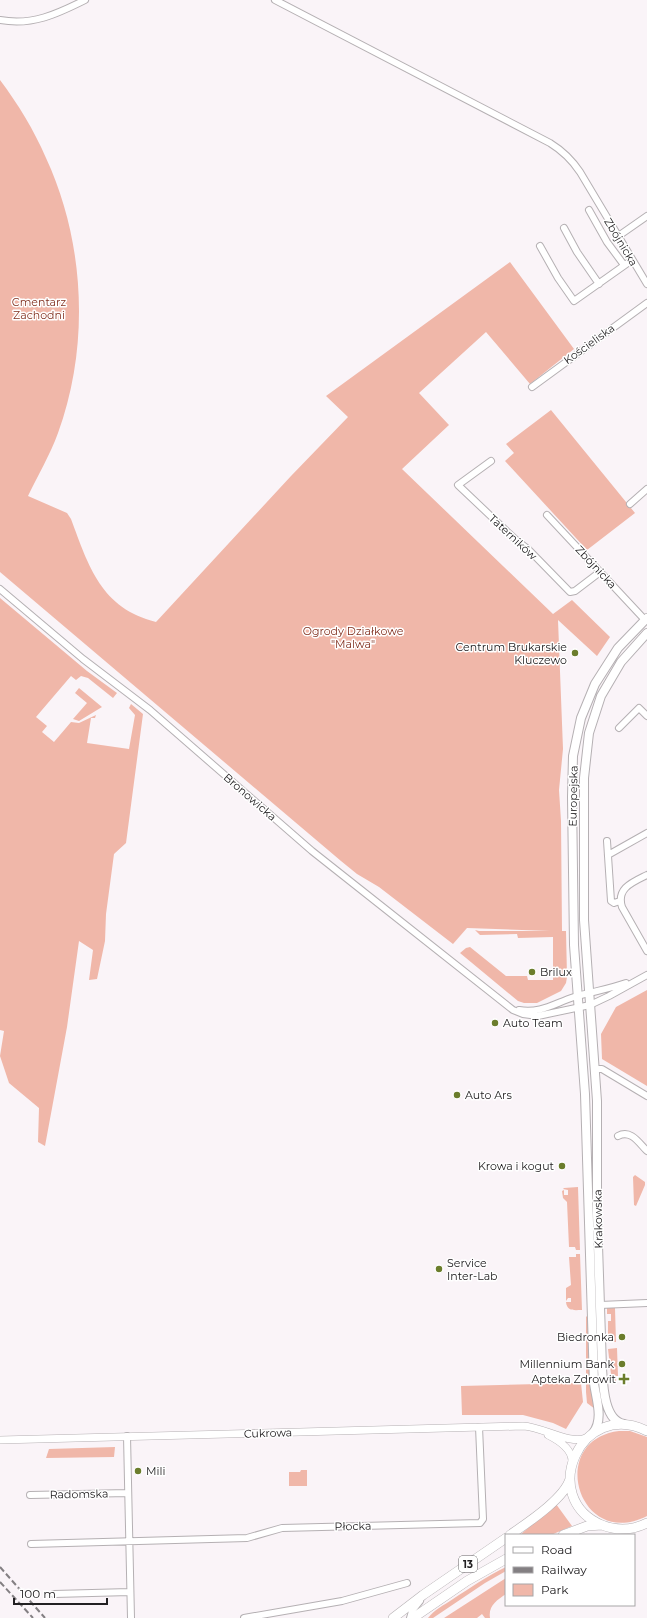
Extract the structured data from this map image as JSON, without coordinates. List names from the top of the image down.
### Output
{
  "streets": {
    "main road": ["Europejska", "Krakowska", "13"],
    "street": [
      "Zbójnicka",
      "Kościeliska",
      "Taterników",
      "Bronowicka",
      "Cukrowa",
      "Radomska",
      "Płocka"
    ]
  },
  "crossings": [
    ["Zbójnicka", "Taterników"],
    ["Zbójnicka", "Europejska"],
    ["Europejska", "Bronowicka"],
    ["Europejska", "Krakowska"],
    ["Bronowicka", "Krakowska"],
    ["Krakowska", "Cukrowa"],
    ["Cukrowa", "Płocka"]
  ],
  "parks": ["Cmentarz Zachodni", "Ogrody Działkowe \"Malwa\""],
  "places": {
    "other": [
      "Centrum Brukarskie Kluczewo",
      "Brilux",
      "Auto Team",
      "Auto Ars",
      "Krowa i kogut",
      "Service Inter-Lab",
      "Biedronka",
      "Millennium Bank",
      "Mili"
    ],
    "health": ["Apteka Zdrowit"]
  },
  "legend": ["Road", "Railway", "Park"],
  "scale_bar": "100 m"
}
